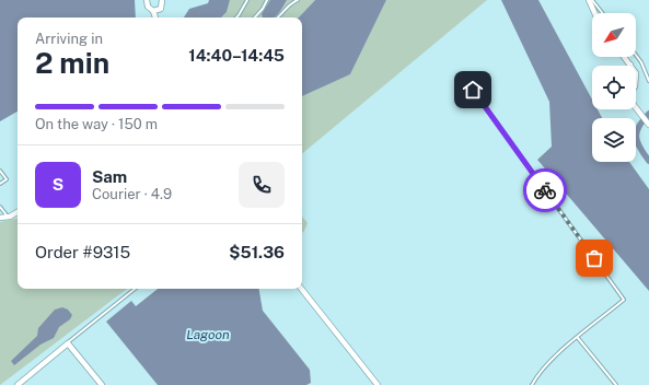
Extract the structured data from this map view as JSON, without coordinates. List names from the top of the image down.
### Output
{
  "water": ["Lagoon"],
  "north": "bottom left",
  "page": {
    "heading": ["2 min", "Arriving in", "14:40–14:45"],
    "panel": [
      "Sam",
      "Courier · 4.9",
      "Order #9315",
      "$51.36"
    ],
    "bar": "On the way · 150 m",
    "round": "S"
  }
}
